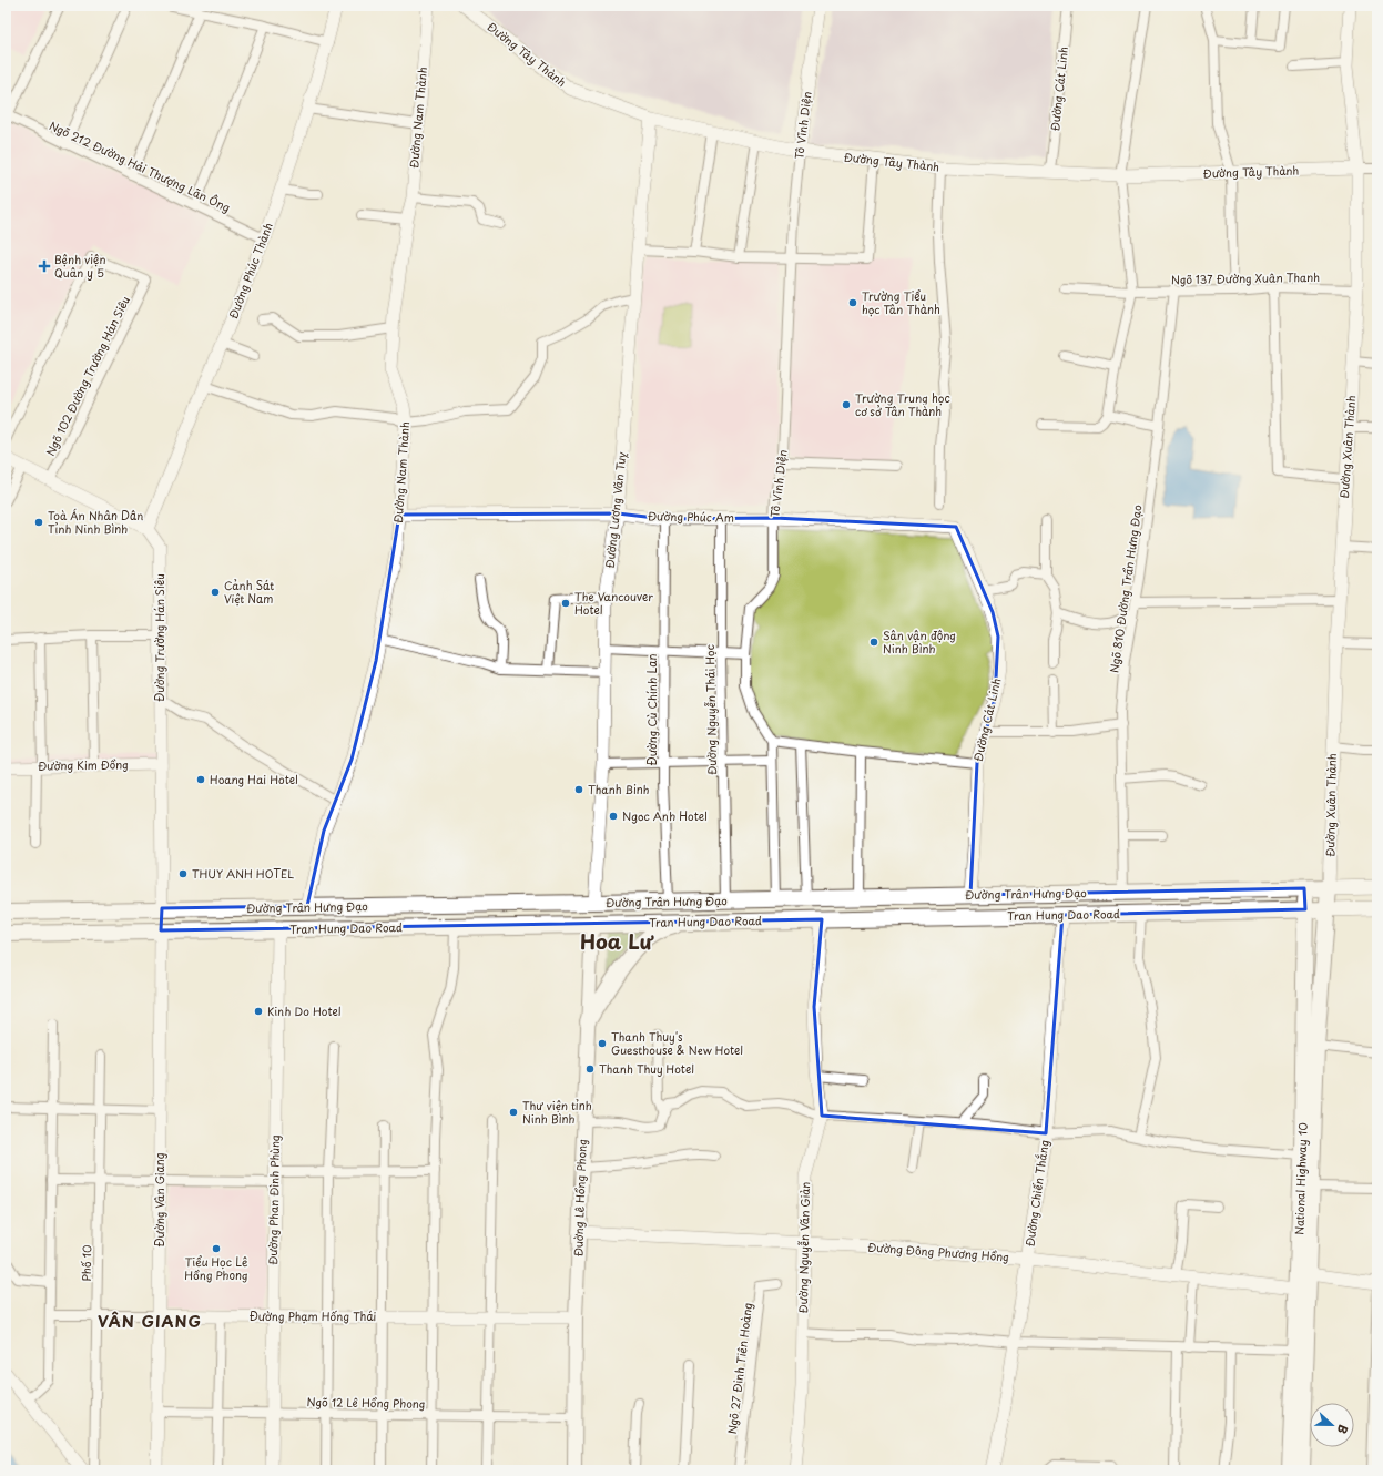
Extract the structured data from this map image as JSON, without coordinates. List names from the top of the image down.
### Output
{
  "streets": {
    "highway": ["Đường Trân Hưng Đạo", "Tran Hung Dao Road", "National Highway 10"],
    "main road": ["Đuờng Lê Hồng Phong"],
    "street": [
      "Đường Tây Thành",
      "Đường Cát Linh",
      "Đường Nam Thành",
      "Tô Vĩnh Diện",
      "Ngõ 212 Đường Hải Thượng Lãn Ông",
      "Đường Phúc Thành",
      "Ngõ 137 Đường Xuân Thanh",
      "Ngõ 102 Đường Trường Hán Siêu",
      "Đường Xuân Thành",
      "Đường Lương Văn Tuỵ",
      "Đường Phúc Am",
      "Ngõ 810 Đường Trần Hưng Đạo",
      "Đường Trường Hán Siêu",
      "Đường Cù Chính Lan",
      "Đường Nguyễn Thái Học",
      "Đường Kim Đồng",
      "Đường Chiến Thắng",
      "Đường Vân Giang",
      "Đường Phan Đình Phùng",
      "Đường Nguyễn Văn Giản",
      "Đường Đông Phương Hồng",
      "Phố 10",
      "Đường Phạm Hống Thái",
      "Ngõ 27 Đinh Tiên Hoàng",
      "Ngõ 12 Lê Hồng Phong"
    ]
  },
  "crossings": [
    ["Đường Tây Thành", "Đường Cát Linh"],
    ["Đường Tây Thành", "Tô Vĩnh Diện"],
    ["Đường Tây Thành", "Đường Xuân Thành"],
    ["Đường Tây Thành", "Đường Lương Văn Tuỵ"],
    ["Đường Cát Linh", "Đường Phúc Am"],
    ["Đường Cát Linh", "Đường Trân Hưng Đạo"],
    ["Đường Nam Thành", "Đường Phúc Am"],
    ["Đường Nam Thành", "Đường Trân Hưng Đạo"],
    ["Tô Vĩnh Diện", "Đường Phúc Am"],
    ["Ngõ 212 Đường Hải Thượng Lãn Ông", "Đường Phúc Thành"],
    ["Đường Phúc Thành", "Đường Trường Hán Siêu"],
    ["Ngõ 137 Đường Xuân Thanh", "Đường Xuân Thành"],
    ["Ngõ 137 Đường Xuân Thanh", "Ngõ 810 Đường Trần Hưng Đạo"],
    ["Ngõ 102 Đường Trường Hán Siêu", "Đường Trường Hán Siêu"],
    ["Đường Xuân Thành", "Đường Trân Hưng Đạo"],
    ["Đường Xuân Thành", "National Highway 10"],
    ["Đường Lương Văn Tuỵ", "Đường Phúc Am"],
    ["Đường Lương Văn Tuỵ", "Đường Trân Hưng Đạo"],
    ["Đường Phúc Am", "Đường Cù Chính Lan"],
    ["Đường Phúc Am", "Đường Nguyễn Thái Học"],
    ["Ngõ 810 Đường Trần Hưng Đạo", "Đường Trân Hưng Đạo"],
    ["Đường Trường Hán Siêu", "Đường Kim Đồng"],
    ["Đường Trường Hán Siêu", "Đường Trân Hưng Đạo"],
    ["Đường Cù Chính Lan", "Đường Trân Hưng Đạo"],
    ["Đường Nguyễn Thái Học", "Đường Trân Hưng Đạo"],
    ["Đường Trân Hưng Đạo", "National Highway 10"],
    ["Tran Hung Dao Road", "National Highway 10"],
    ["Tran Hung Dao Road", "Đường Chiến Thắng"],
    ["Tran Hung Dao Road", "Đuờng Lê Hồng Phong"],
    ["Tran Hung Dao Road", "Đường Vân Giang"],
    ["Tran Hung Dao Road", "Đường Phan Đình Phùng"],
    ["Tran Hung Dao Road", "Đường Nguyễn Văn Giản"],
    ["National Highway 10", "Đường Đông Phương Hồng"],
    ["Đường Chiến Thắng", "Đường Đông Phương Hồng"],
    ["Đuờng Lê Hồng Phong", "Đường Đông Phương Hồng"],
    ["Đuờng Lê Hồng Phong", "Đường Phạm Hống Thái"],
    ["Đuờng Lê Hồng Phong", "Ngõ 12 Lê Hồng Phong"],
    ["Đường Vân Giang", "Đường Phạm Hống Thái"],
    ["Đường Vân Giang", "Ngõ 12 Lê Hồng Phong"],
    ["Đường Phan Đình Phùng", "Đường Phạm Hống Thái"],
    ["Đường Phan Đình Phùng", "Ngõ 12 Lê Hồng Phong"],
    ["Đường Nguyễn Văn Giản", "Đường Đông Phương Hồng"],
    ["Phố 10", "Đường Phạm Hống Thái"]
  ],
  "districts": ["Hoa Lư", "VÂN GIANG"],
  "places": {
    "health": ["Bệnh viện Quân y 5"],
    "other": [
      "Trường Tiểu học Tân Thành",
      "Trường Trung học cơ sở Tân Thành",
      "Toà Án Nhân Dân Tỉnh Ninh Bình",
      "Cảnh Sát Việt Nam",
      "The Vancouver Hotel",
      "Sân vận động Ninh Bình",
      "Hoang Hai Hotel",
      "Thanh Binh",
      "Ngoc Anh Hotel",
      "THUY ANH HOTEL",
      "Kinh Do Hotel",
      "Thanh Thuy's Guesthouse & New Hotel",
      "Thanh Thuy Hotel",
      "Thư viện tỉnh Ninh Bình",
      "Tiểu Học Lê Hồng Phong"
    ]
  },
  "north": "right"
}
